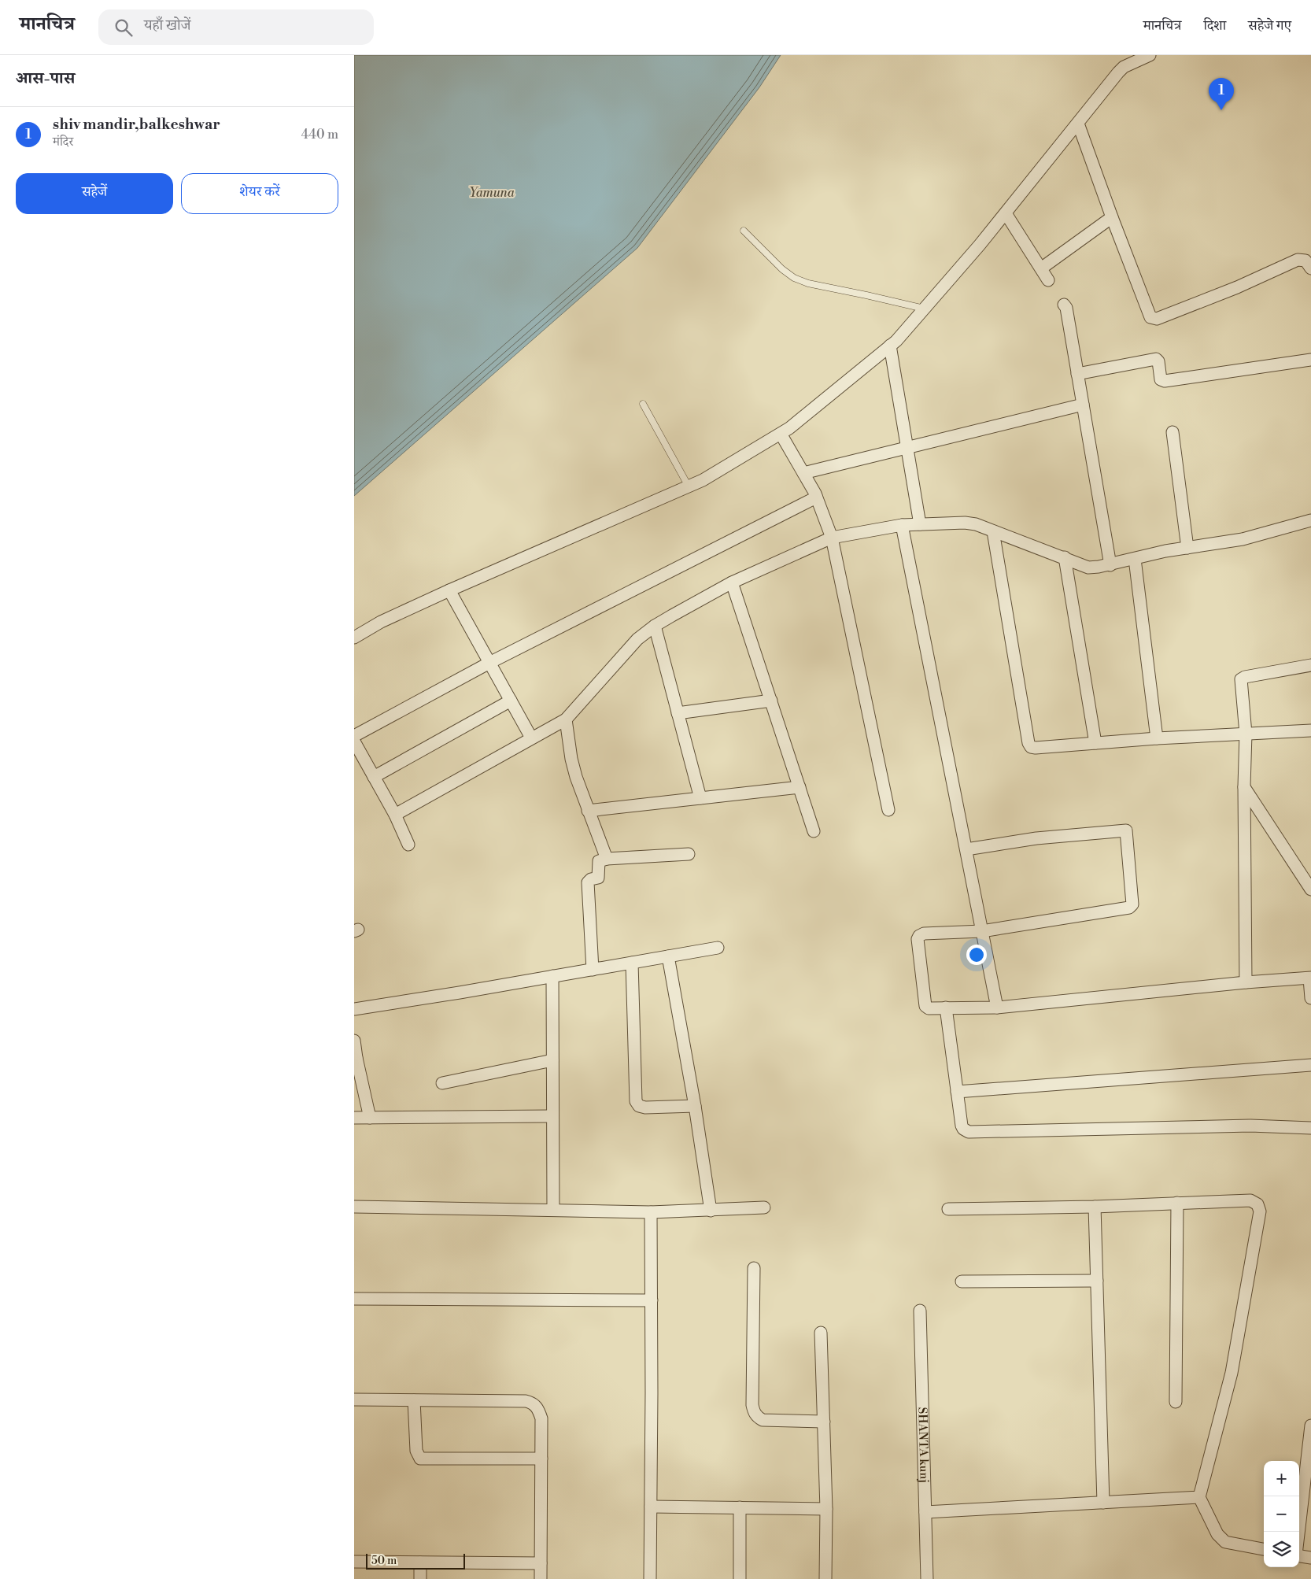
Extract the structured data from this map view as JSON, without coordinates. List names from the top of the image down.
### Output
{
  "streets": {
    "street": ["SHANTA kunj"]
  },
  "water": ["Yamuna"],
  "scale_bar": "50 m",
  "page": {
    "header": "मानचित्र",
    "search": "यहाँ खोजें",
    "nav": ["मानचित्र", "दिशा", "सहेजे गए"],
    "heading": "आस-पास",
    "pins": "1",
    "list": [
      {
        "mark": "1",
        "name": "shiv mandir,balkeshwar",
        "note": "मंदिर",
        "value": "440 m"
      }
    ],
    "buttons": ["सहेजें", "शेयर करें"],
    "map_buttons": ["+", "−"],
    "scale": "50 m"
  }
}
